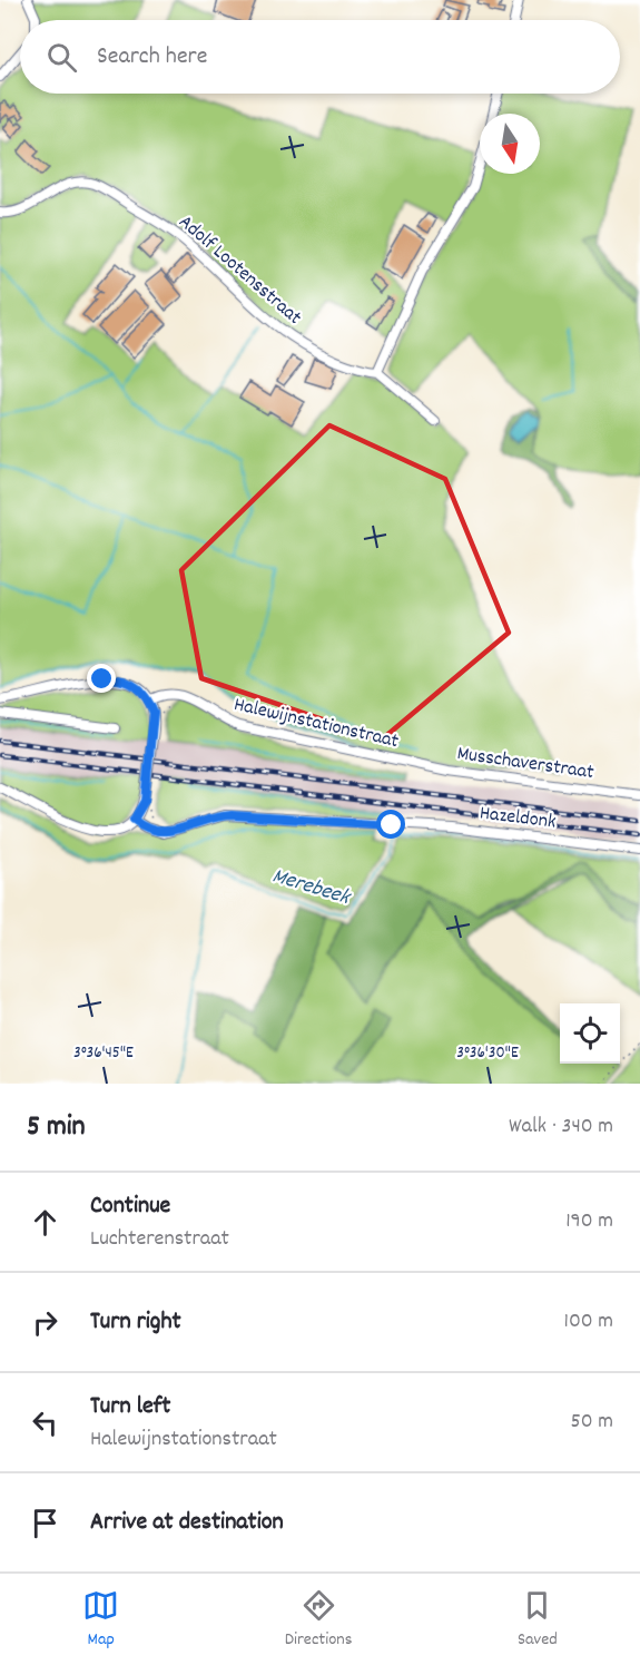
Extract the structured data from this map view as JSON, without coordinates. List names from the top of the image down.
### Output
{
  "streets": {
    "street": [
      "Adolf Lootensstraat",
      "Halewijnstationstraat",
      "Musschaverstraat",
      "Hazeldonk"
    ]
  },
  "crossings": [
    ["Halewijnstationstraat", "Musschaverstraat"]
  ],
  "water": ["Merebeek"],
  "north": "bottom",
  "page": {
    "search": "Search here",
    "heading": ["5 min", "Walk · 340 m"],
    "list": [
      ["Continue", "Luchterenstraat", "190 m"],
      ["Turn right", "100 m"],
      ["Turn left", "Halewijnstationstraat", "50 m"],
      "Arrive at destination"
    ],
    "nav": ["Map", "Directions", "Saved"]
  },
  "coordinates": ["3°36'45\"E", "3°36'30\"E"]
}
